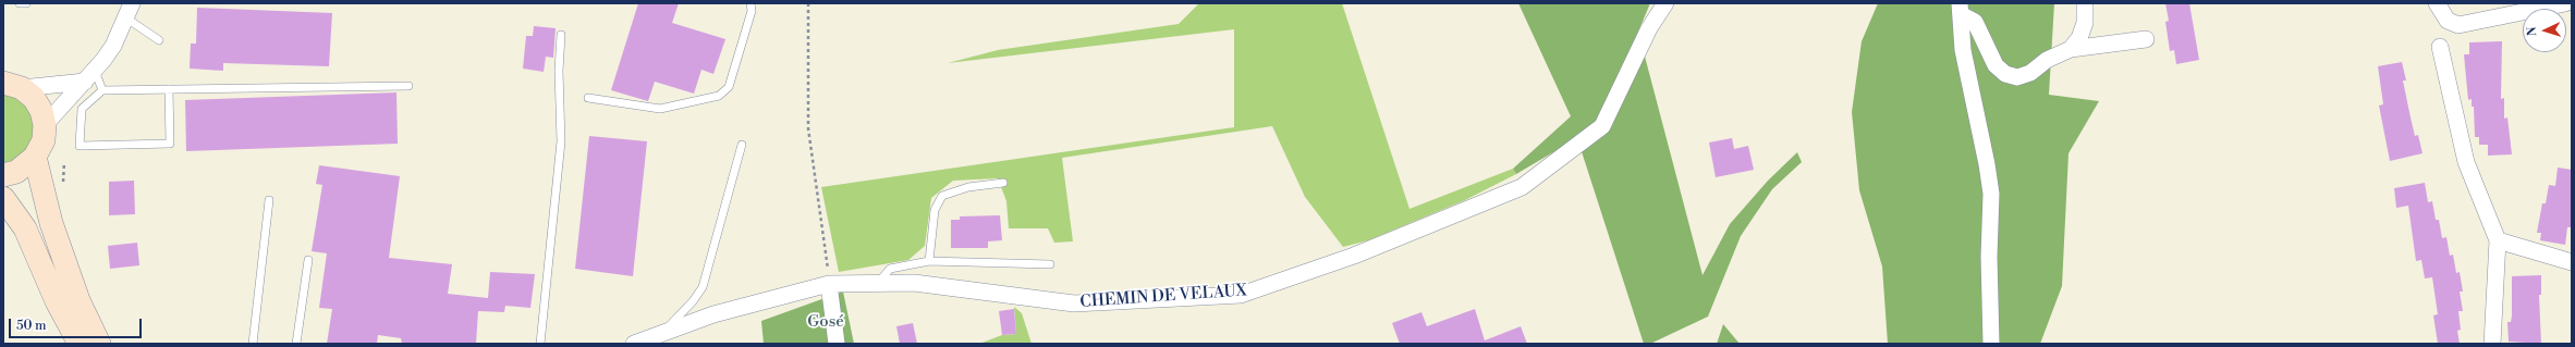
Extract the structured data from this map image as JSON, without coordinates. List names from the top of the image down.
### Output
{
  "streets": {
    "street": ["CHEMIN DE VELAUX"]
  },
  "parks": ["Gosé"],
  "scale_bar": "50 m",
  "north": "left"
}
